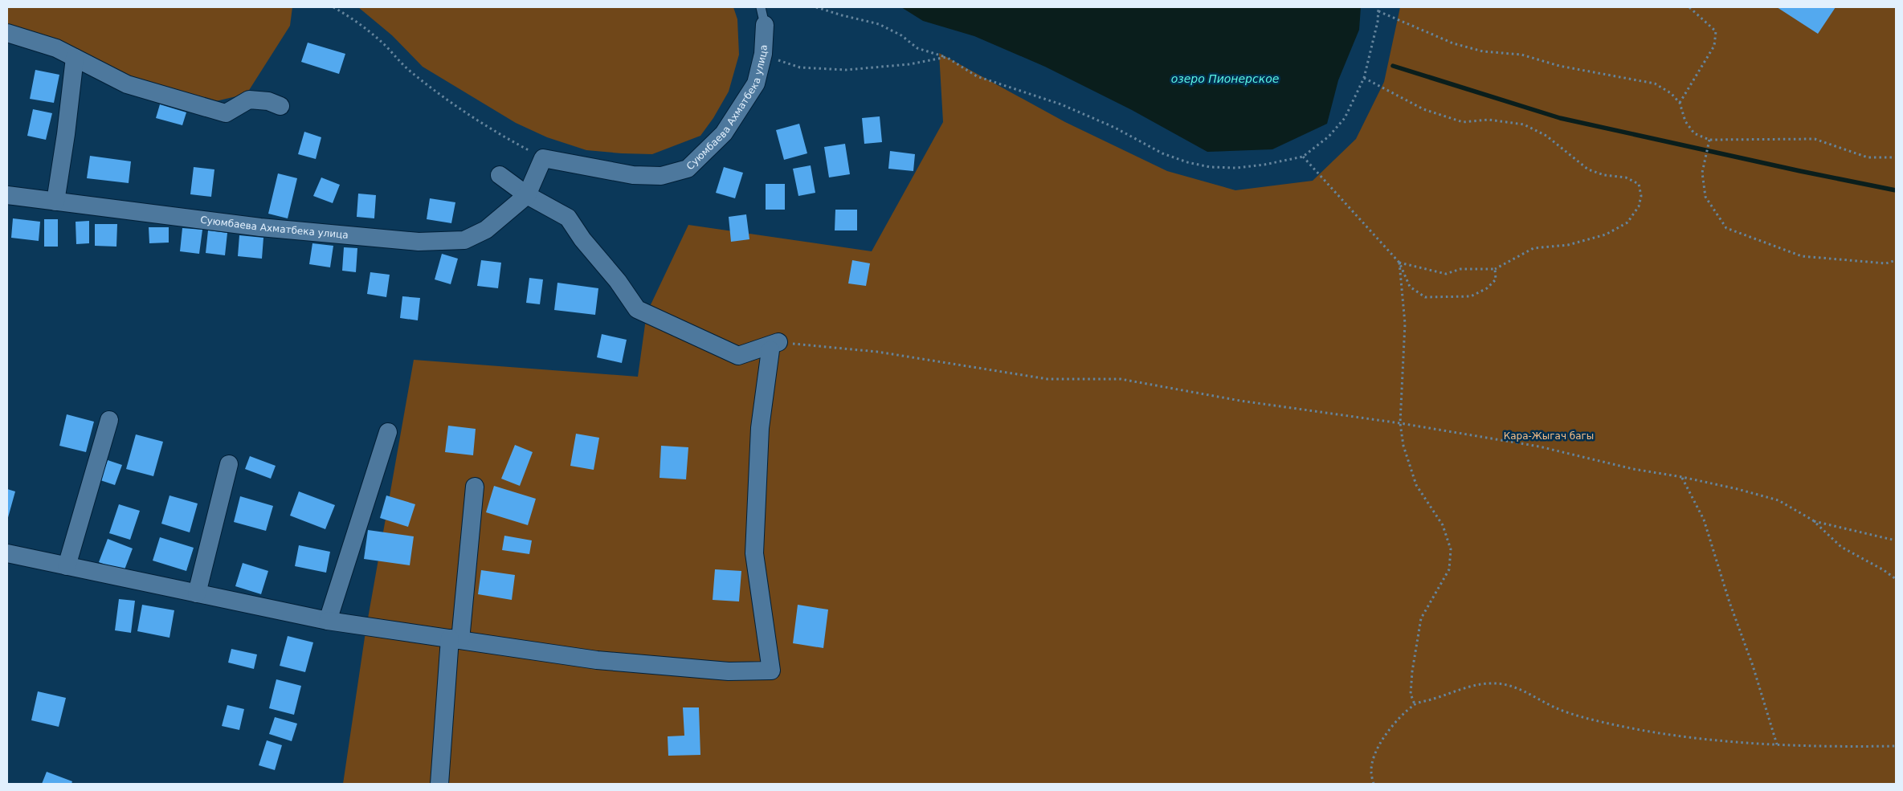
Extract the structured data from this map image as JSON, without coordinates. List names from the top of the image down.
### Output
{
  "streets": {
    "street": ["Суюмбаева Ахматбека улица"]
  },
  "water": ["озеро Пионерское"],
  "parks": ["Кара-Жыгач багы"]
}
